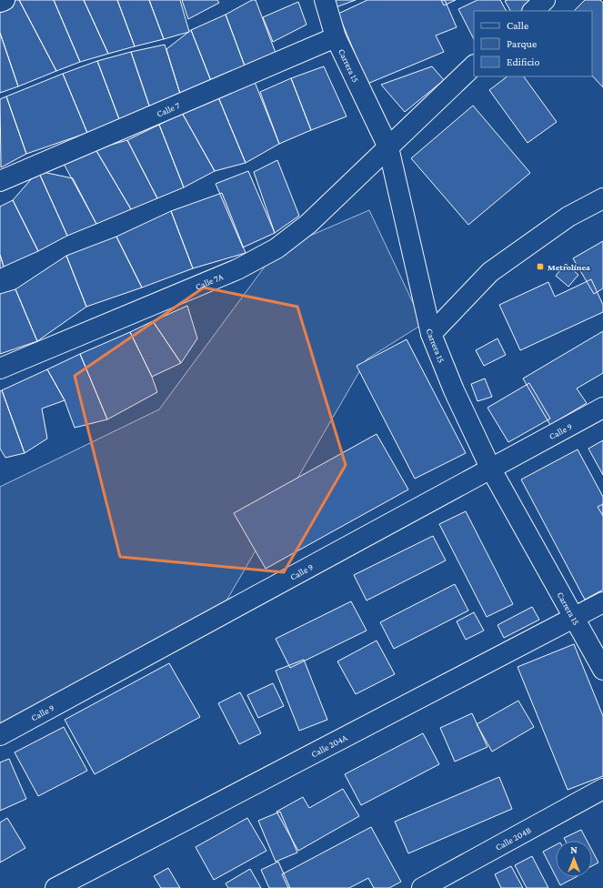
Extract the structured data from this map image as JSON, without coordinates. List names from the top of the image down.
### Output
{
  "streets": {
    "street": [
      "Carrera 15",
      "Calle 7",
      "Calle 7A",
      "Calle 9",
      "Calle 204A",
      "Calle 204B"
    ]
  },
  "crossings": [
    ["Carrera 15", "Calle 7"],
    ["Carrera 15", "Calle 7A"],
    ["Carrera 15", "Calle 9"],
    ["Carrera 15", "Calle 204A"]
  ],
  "places": {
    "transit": ["Metrolínea"]
  },
  "legend": ["Calle", "Parque", "Edificio"],
  "north": "top"
}
